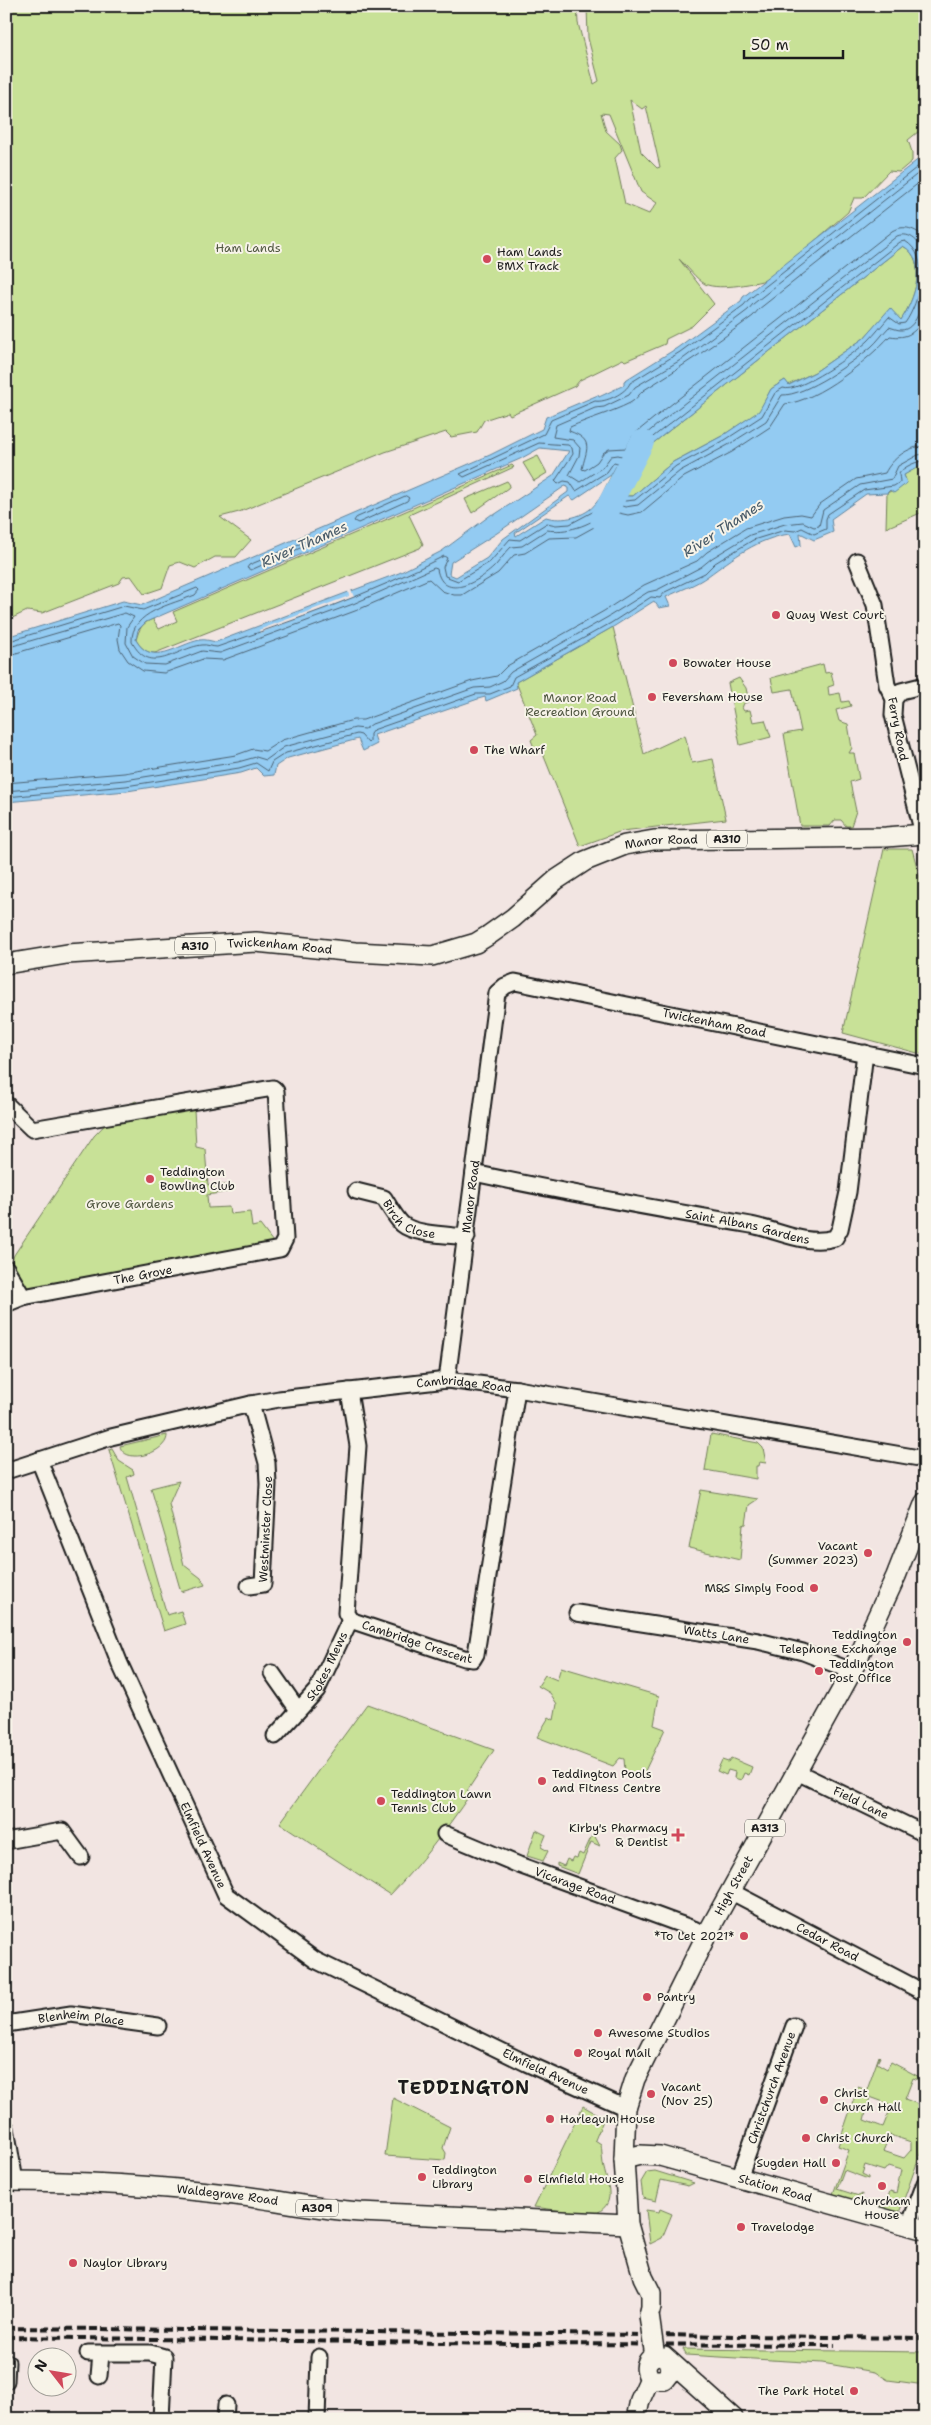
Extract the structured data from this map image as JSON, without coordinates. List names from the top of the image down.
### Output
{
  "streets": {
    "main road": [
      "A310",
      "Manor Road",
      "Twickenham Road",
      "A313",
      "High Street",
      "Station Road",
      "Waldegrave Road",
      "A309"
    ],
    "street": [
      "Ferry Road",
      "Birch Close",
      "Saint Albans Gardens",
      "The Grove",
      "Cambridge Road",
      "Westminster Close",
      "Watts Lane",
      "Cambridge Crescent",
      "Stokes Mews",
      "Field Lane",
      "Elmfield Avenue",
      "Vicarage Road",
      "Cedar Road",
      "Blenheim Place",
      "Christchurch Avenue"
    ]
  },
  "crossings": [
    ["Ferry Road", "Manor Road"],
    ["Manor Road", "Twickenham Road"],
    ["Manor Road", "Birch Close"],
    ["Manor Road", "Saint Albans Gardens"],
    ["Manor Road", "Cambridge Road"],
    ["Twickenham Road", "Saint Albans Gardens"],
    ["Cambridge Road", "Westminster Close"],
    ["Cambridge Road", "Cambridge Crescent"],
    ["Cambridge Road", "Elmfield Avenue"],
    ["Watts Lane", "High Street"],
    ["Cambridge Crescent", "Stokes Mews"],
    ["Field Lane", "High Street"],
    ["Elmfield Avenue", "High Street"],
    ["Vicarage Road", "High Street"],
    ["High Street", "Cedar Road"],
    ["High Street", "Station Road"],
    ["High Street", "Waldegrave Road"],
    ["Christchurch Avenue", "Station Road"]
  ],
  "districts": ["TEDDINGTON"],
  "water": ["River Thames"],
  "parks": ["Ham Lands", "Manor Road Recreation Ground", "Grove Gardens"],
  "places": {
    "other": [
      "Ham Lands BMX Track",
      "Quay West Court",
      "Bowater House",
      "Feversham House",
      "The Wharf",
      "Teddington Bowling Club",
      "Vacant (Summer 2023)",
      "M&S Simply Food",
      "Teddington Telephone Exchange",
      "Teddington Post Office",
      "Teddington Pools and Fitness Centre",
      "Teddington Lawn Tennis Club",
      "*To Let 2021*",
      "Pantry",
      "Awesome Studios",
      "Royal Mail",
      "Vacant (Nov 25)",
      "Christ Church Hall",
      "Harlequin House",
      "Christ Church",
      "Sugden Hall",
      "Teddington Library",
      "Elmfield House",
      "Churcham House",
      "Travelodge",
      "Naylor Library",
      "The Park Hotel"
    ],
    "health": ["Kirby's Pharmacy & Dentist"]
  },
  "scale_bar": "50 m",
  "north": "top left"
}
